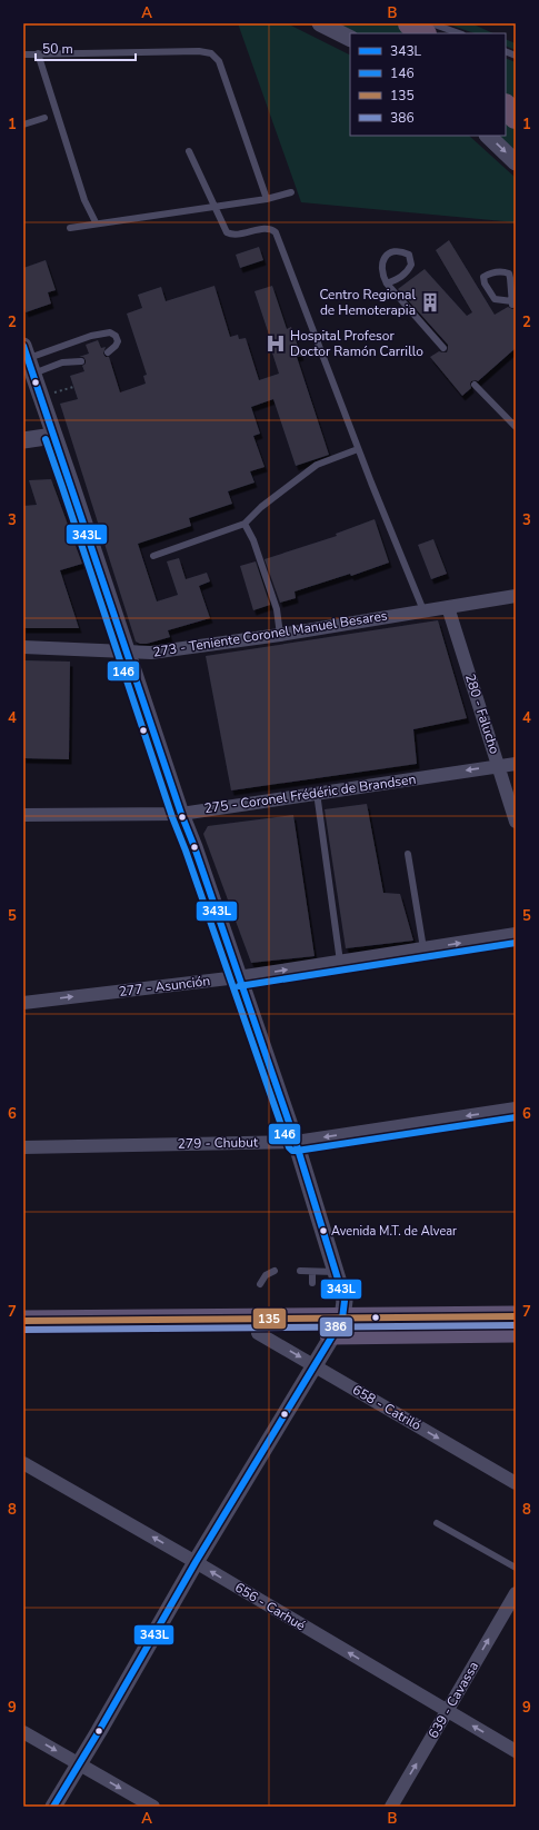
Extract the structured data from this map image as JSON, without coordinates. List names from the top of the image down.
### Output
{
  "streets": {
    "street": [
      "273 - Teniente Coronel Manuel Besares",
      "280 - Falucho",
      "275 - Coronel Frédéric de Brandsen",
      "277 - Asunción",
      "279 - Chubut",
      "658 - Catriló",
      "656 - Carhué",
      "639 - Cavassa"
    ]
  },
  "crossings": [
    ["273 - Teniente Coronel Manuel Besares", "280 - Falucho"],
    ["280 - Falucho", "275 - Coronel Frédéric de Brandsen"],
    ["656 - Carhué", "639 - Cavassa"]
  ],
  "one_way": [
    "275 - Coronel Frédéric de Brandsen",
    "277 - Asunción",
    "279 - Chubut",
    "658 - Catriló",
    "656 - Carhué",
    "639 - Cavassa"
  ],
  "places": {
    "building": ["Centro Regional de Hemoterapia"],
    "hospital": ["Hospital Profesor Doctor Ramón Carrillo"],
    "other": ["Avenida M.T. de Alvear"]
  },
  "lines": [
    "transit line 343L",
    "transit line 146",
    "transit line 135",
    "transit line 386"
  ],
  "legend": [
    "343L",
    "146",
    "135",
    "386"
  ],
  "scale_bar": "50 m",
  "grid": {
    "columns": ["A", "B"],
    "rows": [
      "1",
      "2",
      "3",
      "4",
      "5",
      "6",
      "7",
      "8",
      "9"
    ]
  }
}
